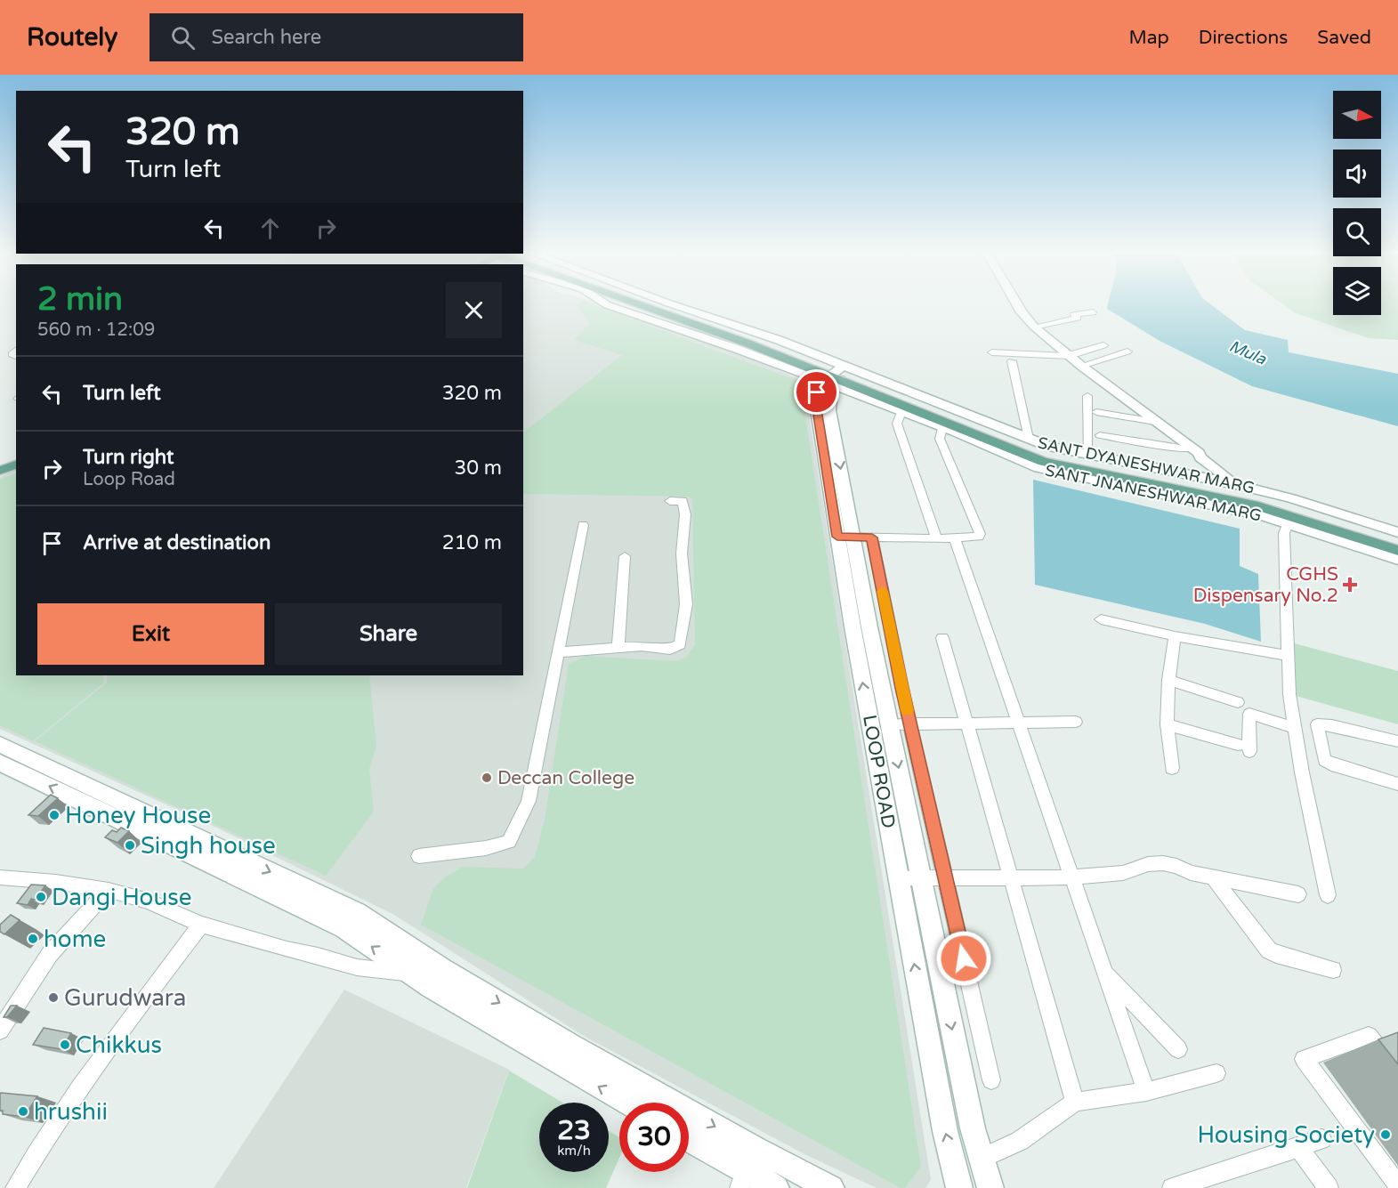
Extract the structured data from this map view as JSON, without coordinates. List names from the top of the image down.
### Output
{
  "streets": {
    "main road": ["SANT DYANESHWAR MARG"],
    "street": ["SANT JNANESHWAR MARG", "LOOP ROAD"]
  },
  "crossings": [
    ["SANT DYANESHWAR MARG", "SANT JNANESHWAR MARG"],
    ["SANT DYANESHWAR MARG", "LOOP ROAD"],
    ["SANT JNANESHWAR MARG", "LOOP ROAD"]
  ],
  "water": ["Mula"],
  "places": {
    "health": ["CGHS Dispensary No.2"],
    "other": [
      "Deccan College",
      "Honey House",
      "Singh house",
      "Dangi House",
      "home",
      "Gurudwara",
      "Chikkus",
      "hrushii",
      "Housing Society"
    ]
  },
  "north": "right",
  "page": {
    "header": "Routely",
    "search": "Search here",
    "nav": ["Map", "Directions", "Saved"],
    "turn": ["320 m", "Turn left"],
    "heading": ["2 min", "560 m · 12:09"],
    "list": [
      {
        "name": "Turn left",
        "value": "320 m"
      },
      {
        "name": "Turn right",
        "note": "Loop Road",
        "value": "30 m"
      },
      {
        "name": "Arrive at destination",
        "value": "210 m"
      }
    ],
    "buttons": ["Exit", "Share"],
    "speed": "23 km/h",
    "limit": "30"
  }
}
